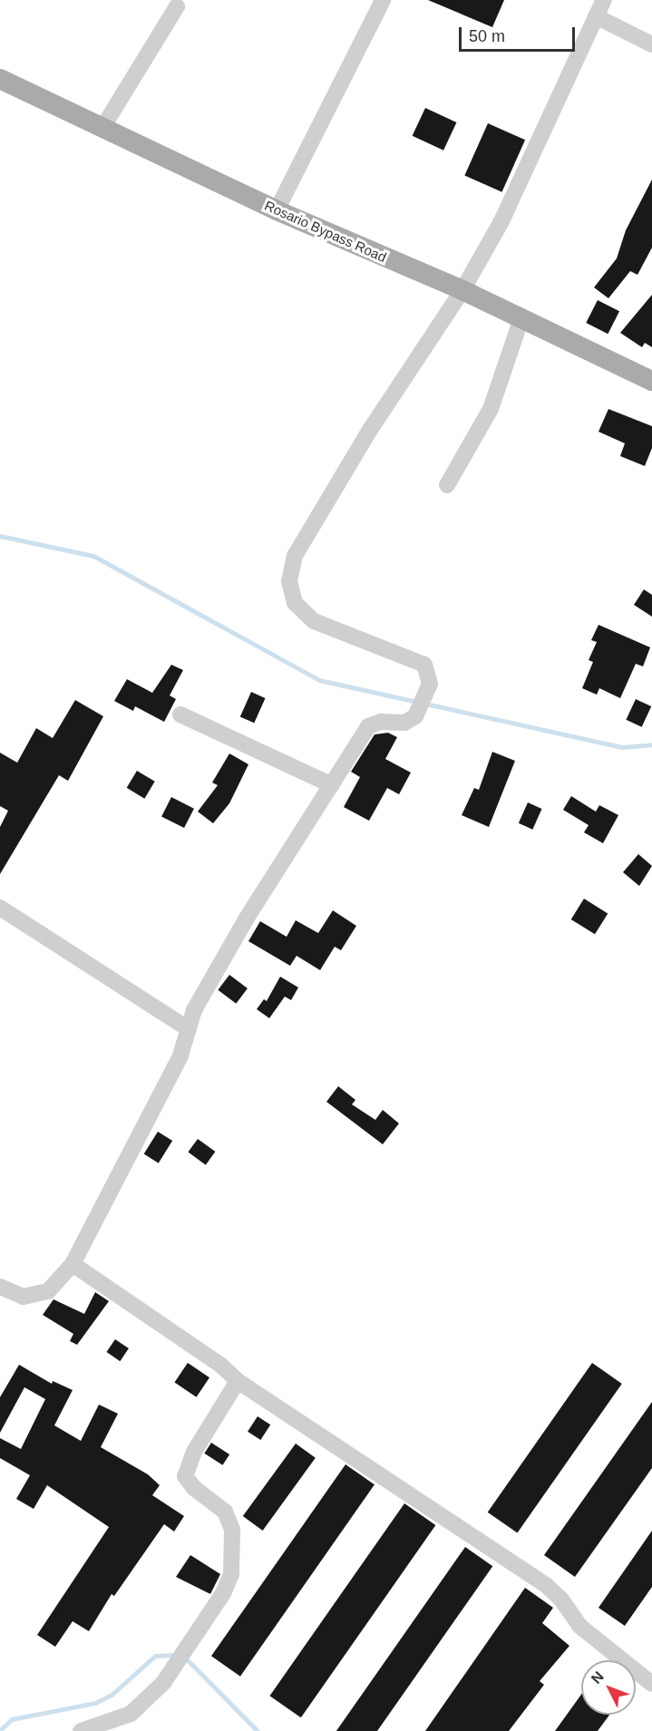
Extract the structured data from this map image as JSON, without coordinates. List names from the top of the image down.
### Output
{
  "streets": {
    "main road": ["Rosario Bypass Road"]
  },
  "scale_bar": "50 m",
  "north": "top left"
}
